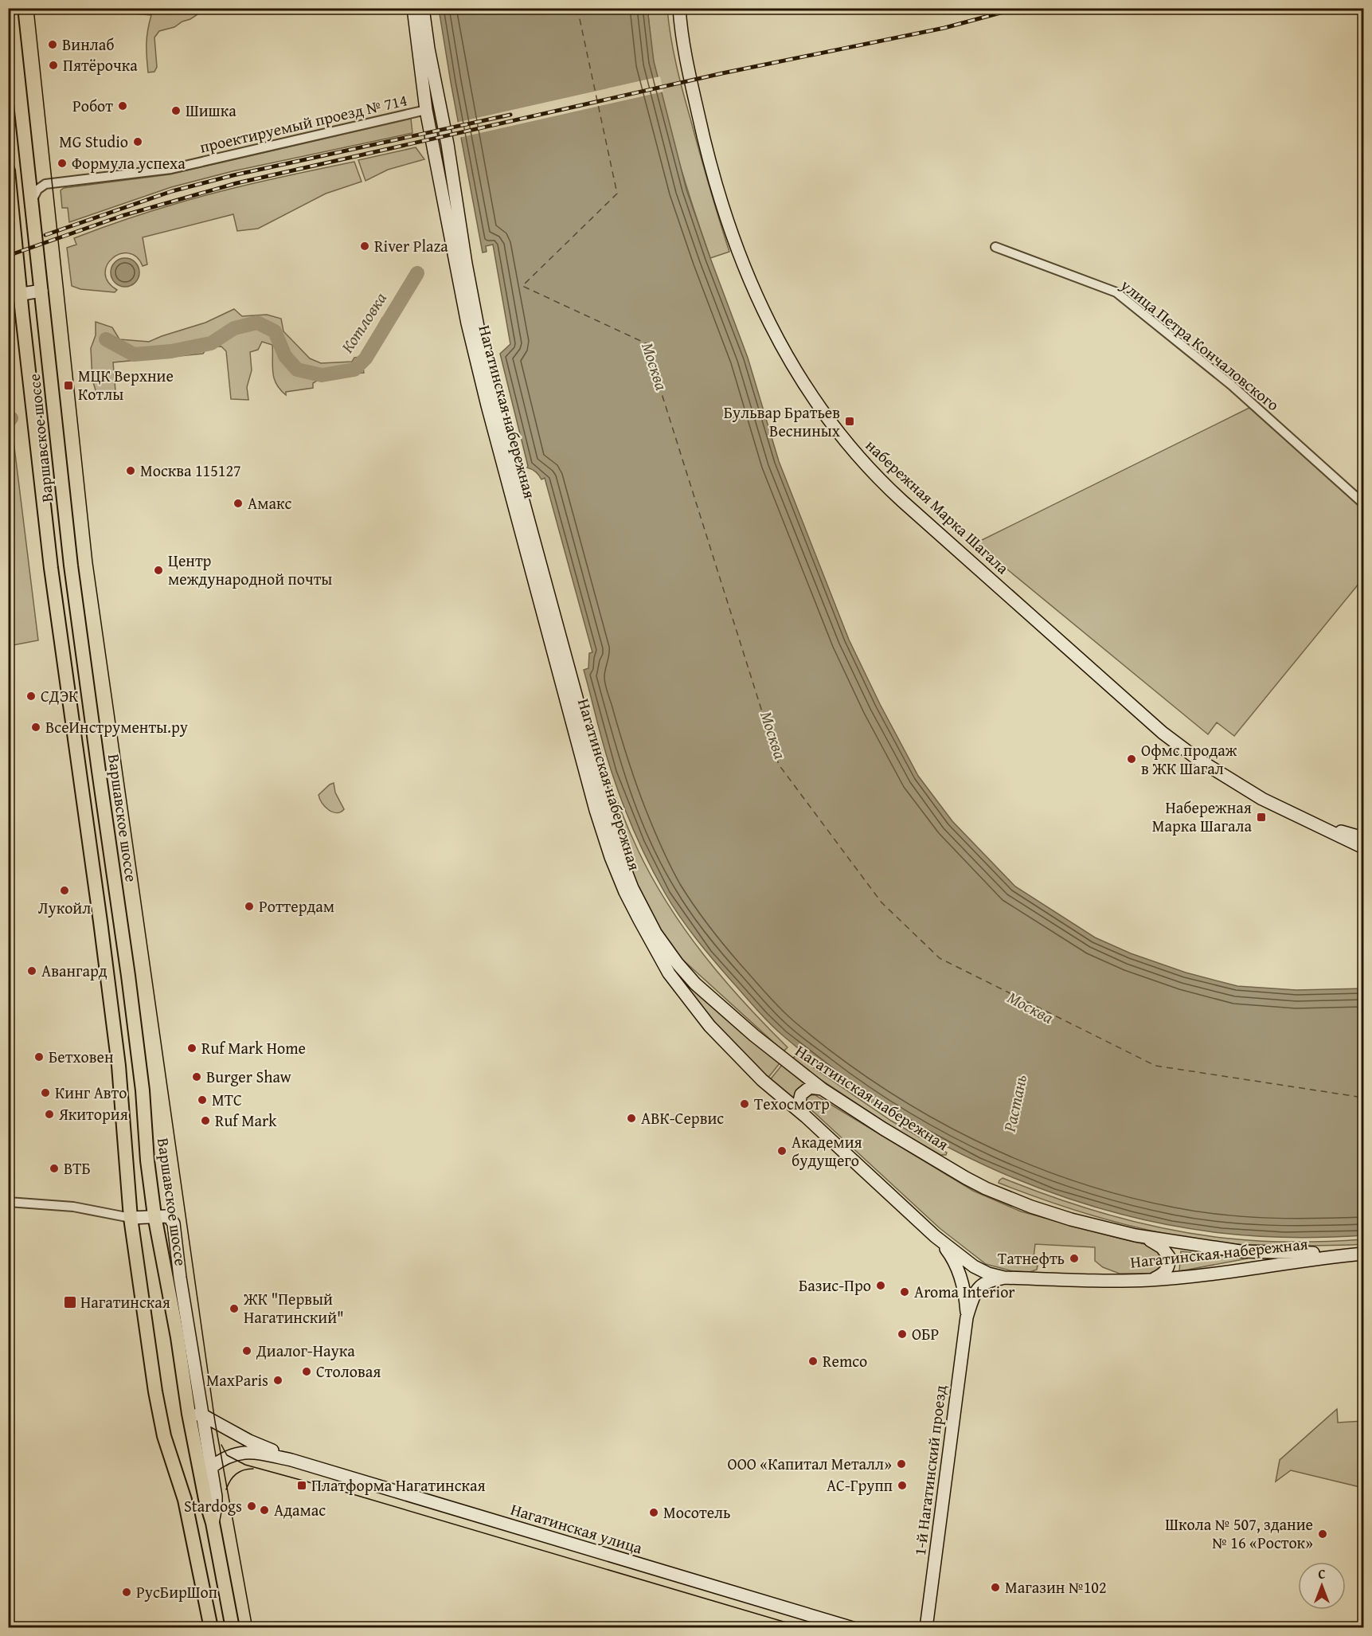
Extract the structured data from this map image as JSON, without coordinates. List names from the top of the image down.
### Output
{
  "streets": {
    "main road": [
      "Нагатинская набережная",
      "Варшавское шоссе",
      "набережная Марка Шагала",
      "1-й Нагатинский проезд",
      "Нагатинская улица"
    ],
    "street": ["проектируемый проезд № 714", "улица Петра Кончаловского"]
  },
  "crossings": [
    ["проектируемый проезд № 714", "Нагатинская набережная"]
  ],
  "water": ["Котловка", "Москва", "Растань"],
  "places": {
    "other": [
      "Винлаб",
      "Пятёрочка",
      "Робот",
      "Шишка",
      "MG Studio",
      "Формула успеха",
      "River Plaza",
      "Москва 115127",
      "Амакс",
      "Центр международной почты",
      "СДЭК",
      "ВсеИнструменты.ру",
      "Офмс продаж в ЖК Шагал",
      "Лукойл",
      "Роттердам",
      "Авангард",
      "Ruf Mark Home",
      "Бетховен",
      "Burger Shaw",
      "Кинг Авто",
      "МТС",
      "Техосмотр",
      "Якитория",
      "АВК-Сервис",
      "Ruf Mark",
      "Академия будущего",
      "ВТБ",
      "Татнефть",
      "Базис-Про",
      "Aroma Interior",
      "ЖК \"Первый Нагатинский\"",
      "ОБР",
      "Диалог-Наука",
      "Remco",
      "Столовая",
      "MaxParis",
      "ООО «Капитал Металл»",
      "АС-Групп",
      "Stardogs",
      "Адамас",
      "Мосотель",
      "Школа № 507, здание № 16 «Росток»",
      "Магазин №102",
      "РусБирШоп"
    ],
    "transit": [
      "МЦК Верхние Котлы",
      "Бульвар Братьев Весниных",
      "Набережная Марка Шагала",
      "Нагатинская",
      "Платформа Нагатинская"
    ]
  },
  "north": "top"
}
